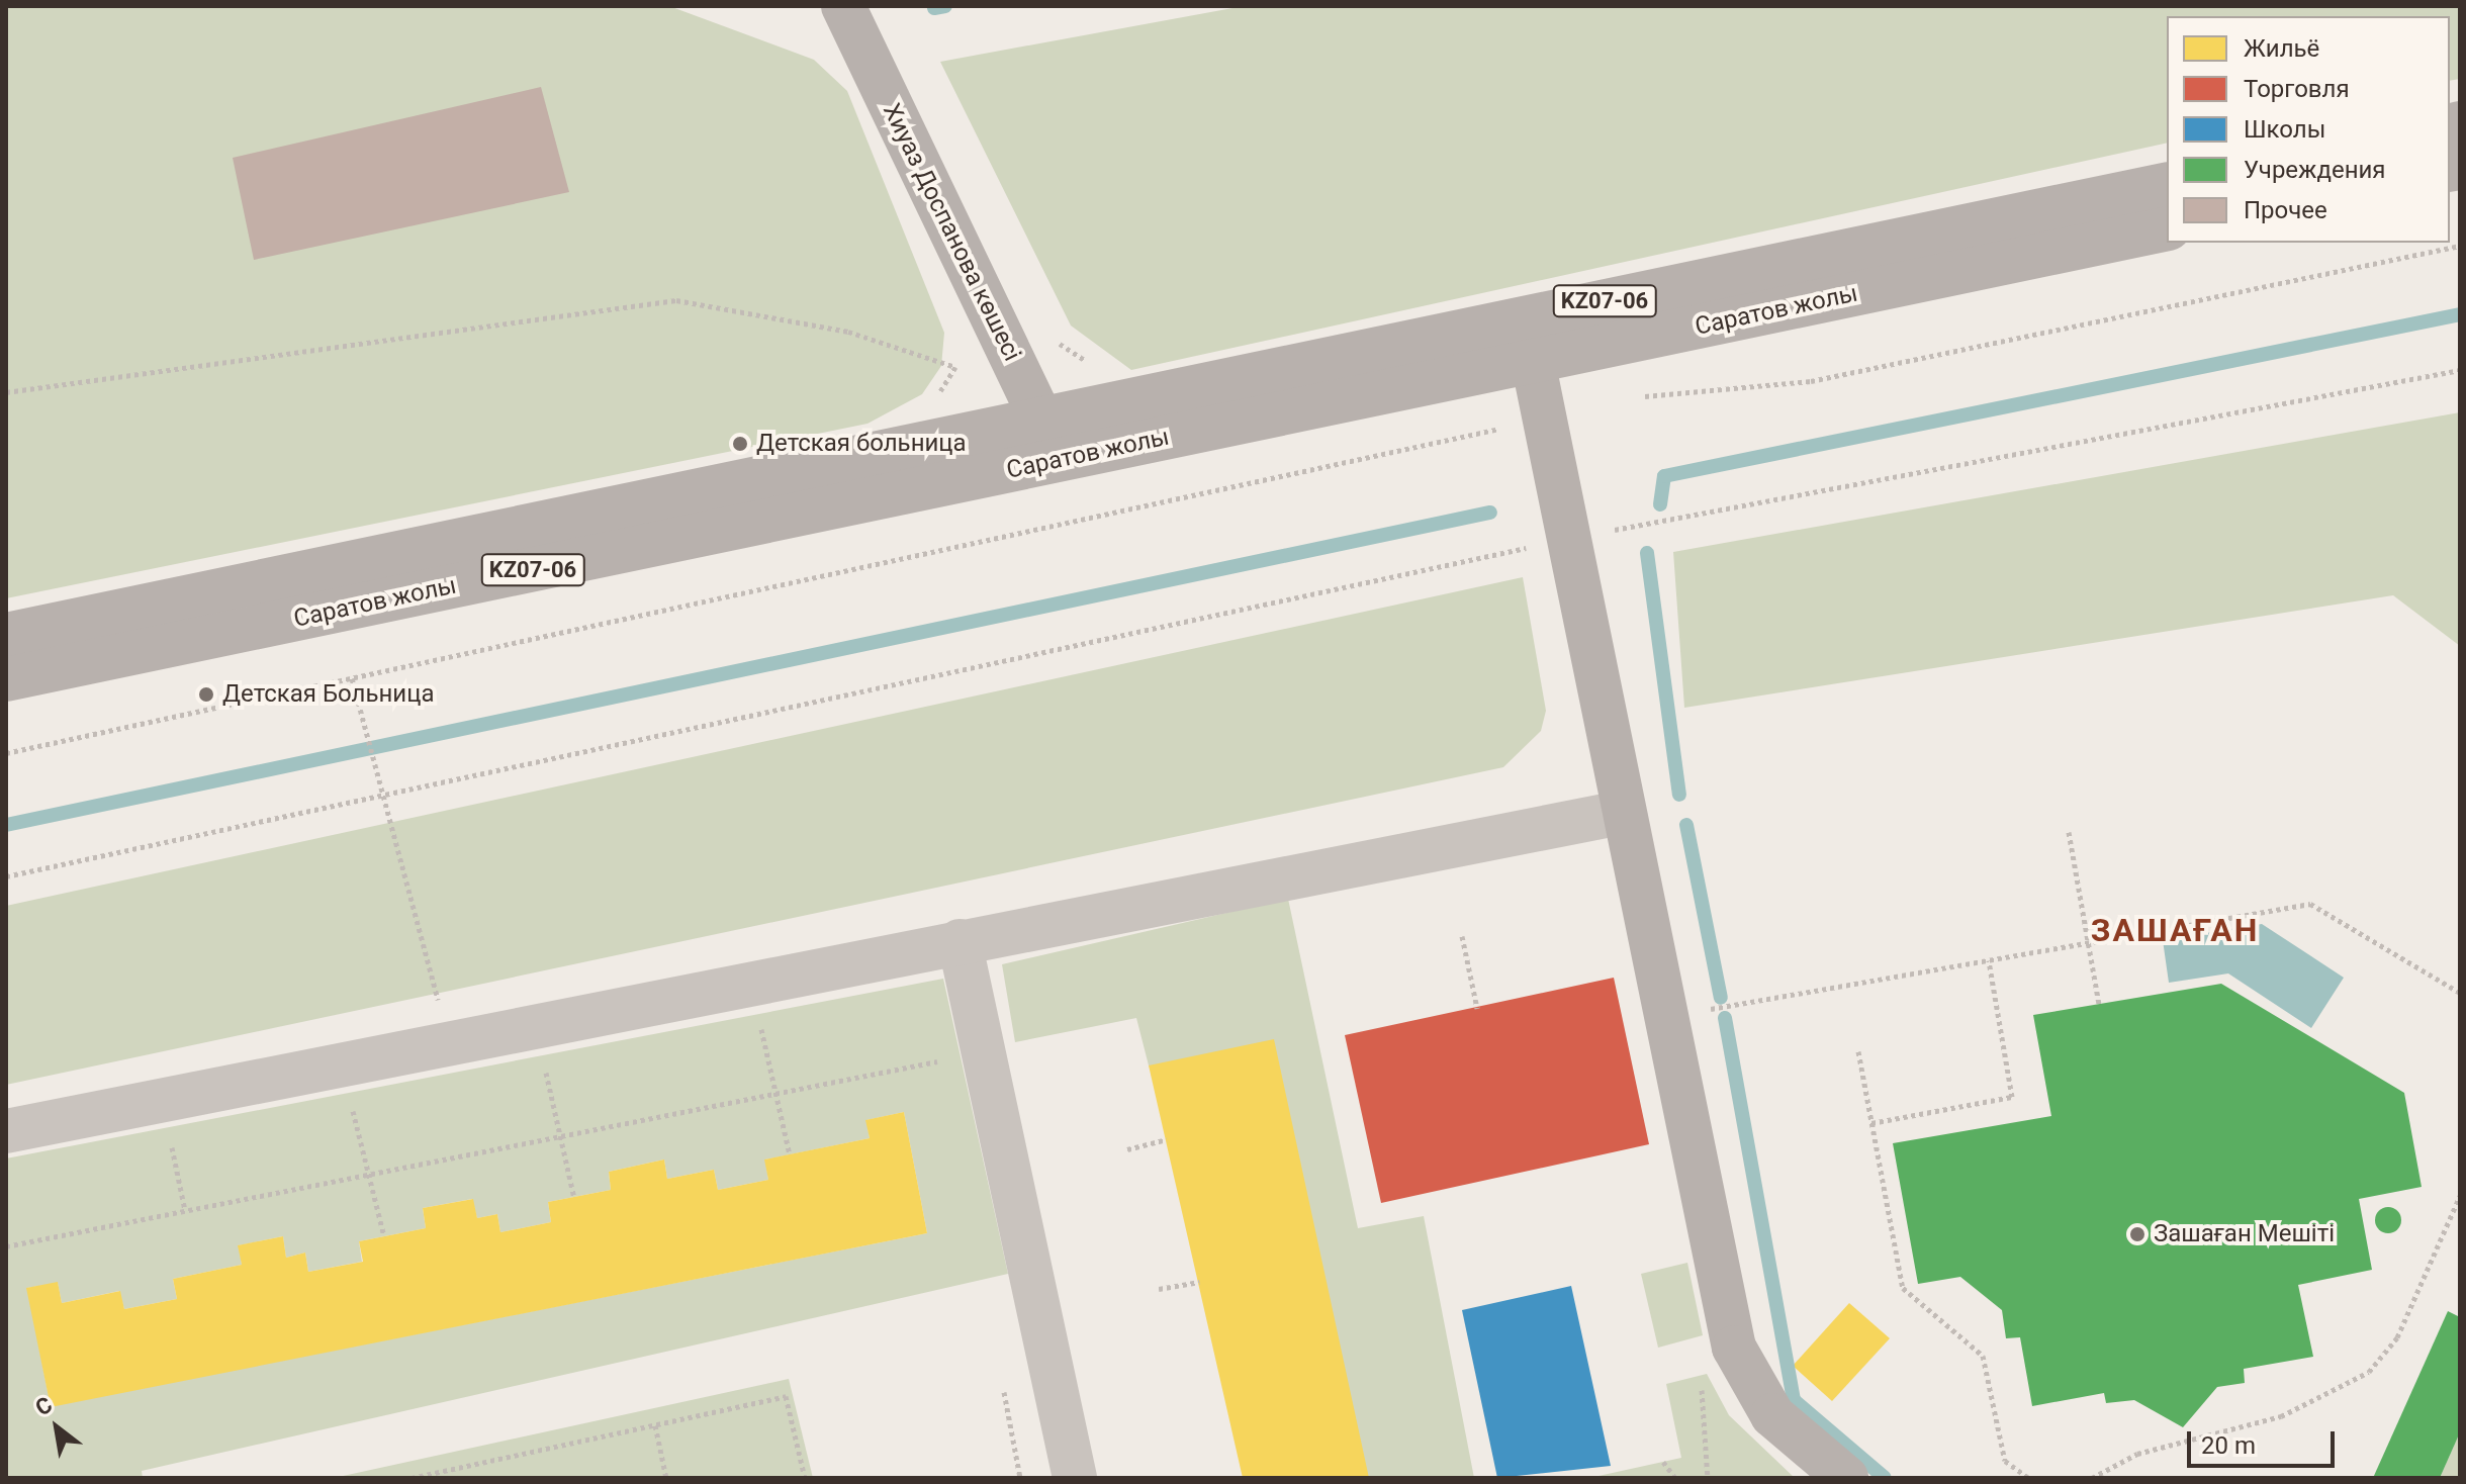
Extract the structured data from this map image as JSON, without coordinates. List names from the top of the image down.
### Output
{
  "streets": {
    "main road": ["Хиуаз Доспанова көшесі", "KZ07-06", "Саратов жолы"]
  },
  "crossings": [
    ["Хиуаз Доспанова көшесі", "Саратов жолы"]
  ],
  "districts": ["ЗАШАҒАН"],
  "places": ["Детская больница", "Детская Больница", "Зашаған Мешіті"],
  "legend": [
    "Жильё",
    "Торговля",
    "Школы",
    "Учреждения",
    "Прочее"
  ],
  "scale_bar": "20 m",
  "north": "top left"
}
